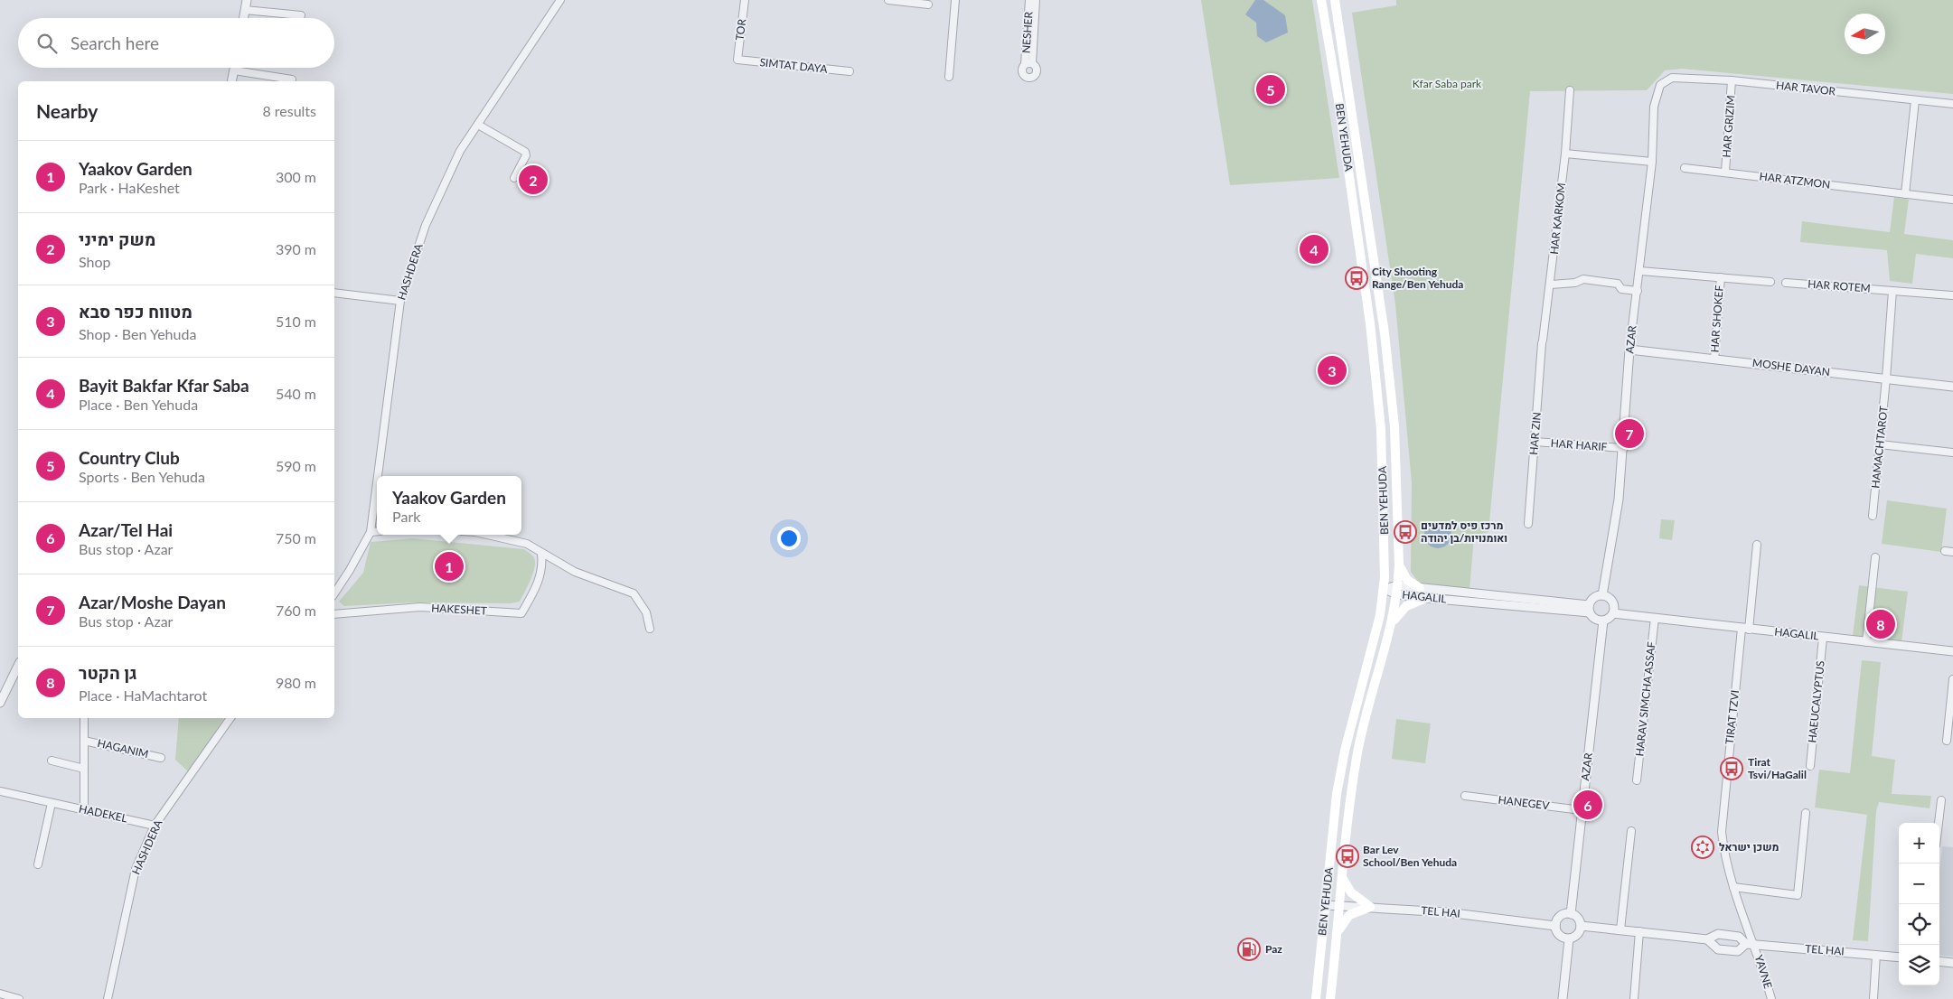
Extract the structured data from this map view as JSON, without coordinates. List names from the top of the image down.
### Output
{
  "streets": {
    "main road": ["BEN YEHUDA"],
    "street": [
      "TOR",
      "NESHER",
      "SIMTAT DAYA",
      "HAR TAVOR",
      "HAR GRIZIM",
      "HAR ATZMON",
      "HAR KARKOM",
      "HASHDERA",
      "HAR ROTEM",
      "HAR SHOKEF",
      "AZAR",
      "MOSHE DAYAN",
      "HAR ZIN",
      "HAR HARIF",
      "HAMACHTAROT",
      "HAGALIL",
      "HAKESHET",
      "HARAV SIMCHA ASSAF",
      "HAEUCALYPTUS",
      "TIRAT TZVI",
      "HAGANIM",
      "HANEGEV",
      "HADEKEL",
      "TEL HAI",
      "YAVNE"
    ]
  },
  "crossings": [
    ["TOR", "SIMTAT DAYA"],
    ["HAR TAVOR", "HAR GRIZIM"],
    ["HAR TAVOR", "AZAR"],
    ["HAR GRIZIM", "HAR ATZMON"],
    ["BEN YEHUDA", "HAGALIL"],
    ["BEN YEHUDA", "TEL HAI"],
    ["HAR KARKOM", "HAR ZIN"],
    ["HASHDERA", "HADEKEL"],
    ["HAR SHOKEF", "AZAR"],
    ["HAR SHOKEF", "MOSHE DAYAN"],
    ["AZAR", "MOSHE DAYAN"],
    ["AZAR", "HAR HARIF"],
    ["AZAR", "HAGALIL"],
    ["AZAR", "HANEGEV"],
    ["AZAR", "TEL HAI"],
    ["MOSHE DAYAN", "HAMACHTAROT"],
    ["HAR ZIN", "HAR HARIF"],
    ["HAGALIL", "HARAV SIMCHA ASSAF"],
    ["HAGALIL", "HAEUCALYPTUS"],
    ["HAGALIL", "TIRAT TZVI"],
    ["TIRAT TZVI", "TEL HAI"],
    ["TIRAT TZVI", "YAVNE"],
    ["HAGANIM", "HADEKEL"],
    ["TEL HAI", "YAVNE"]
  ],
  "parks": ["Kfar Saba park"],
  "places": {
    "bus stop": [
      "City Shooting Range/Ben Yehuda",
      "מרכז פיס למדעים ואומנויות/בן יהודה",
      "Tirat Tsvi/HaGalil",
      "Bar Lev School/Ben Yehuda"
    ],
    "synagogue": ["משכן ישראל"],
    "fuel station": ["Paz"]
  },
  "north": "left",
  "page": {
    "search": "Search here",
    "pins": [
      "5",
      "2",
      "4",
      "3",
      "7",
      "1",
      "8",
      "6"
    ],
    "heading": ["Nearby", "8 results"],
    "list": [
      {
        "mark": "1",
        "name": "Yaakov Garden",
        "note": "Park · HaKeshet",
        "value": "300 m"
      },
      {
        "mark": "2",
        "name": "משק ימיני",
        "note": "Shop",
        "value": "390 m"
      },
      {
        "mark": "3",
        "name": "מטווח כפר סבא",
        "note": "Shop · Ben Yehuda",
        "value": "510 m"
      },
      {
        "mark": "4",
        "name": "Bayit Bakfar Kfar Saba",
        "note": "Place · Ben Yehuda",
        "value": "540 m"
      },
      {
        "mark": "5",
        "name": "Country Club",
        "note": "Sports · Ben Yehuda",
        "value": "590 m"
      },
      {
        "mark": "6",
        "name": "Azar/Tel Hai",
        "note": "Bus stop · Azar",
        "value": "750 m"
      },
      {
        "mark": "7",
        "name": "Azar/Moshe Dayan",
        "note": "Bus stop · Azar",
        "value": "760 m"
      },
      {
        "mark": "8",
        "name": "גן הקטר",
        "note": "Place · HaMachtarot",
        "value": "980 m"
      }
    ],
    "popup": ["Yaakov Garden", "Park"],
    "map_buttons": ["+", "−"]
  }
}
